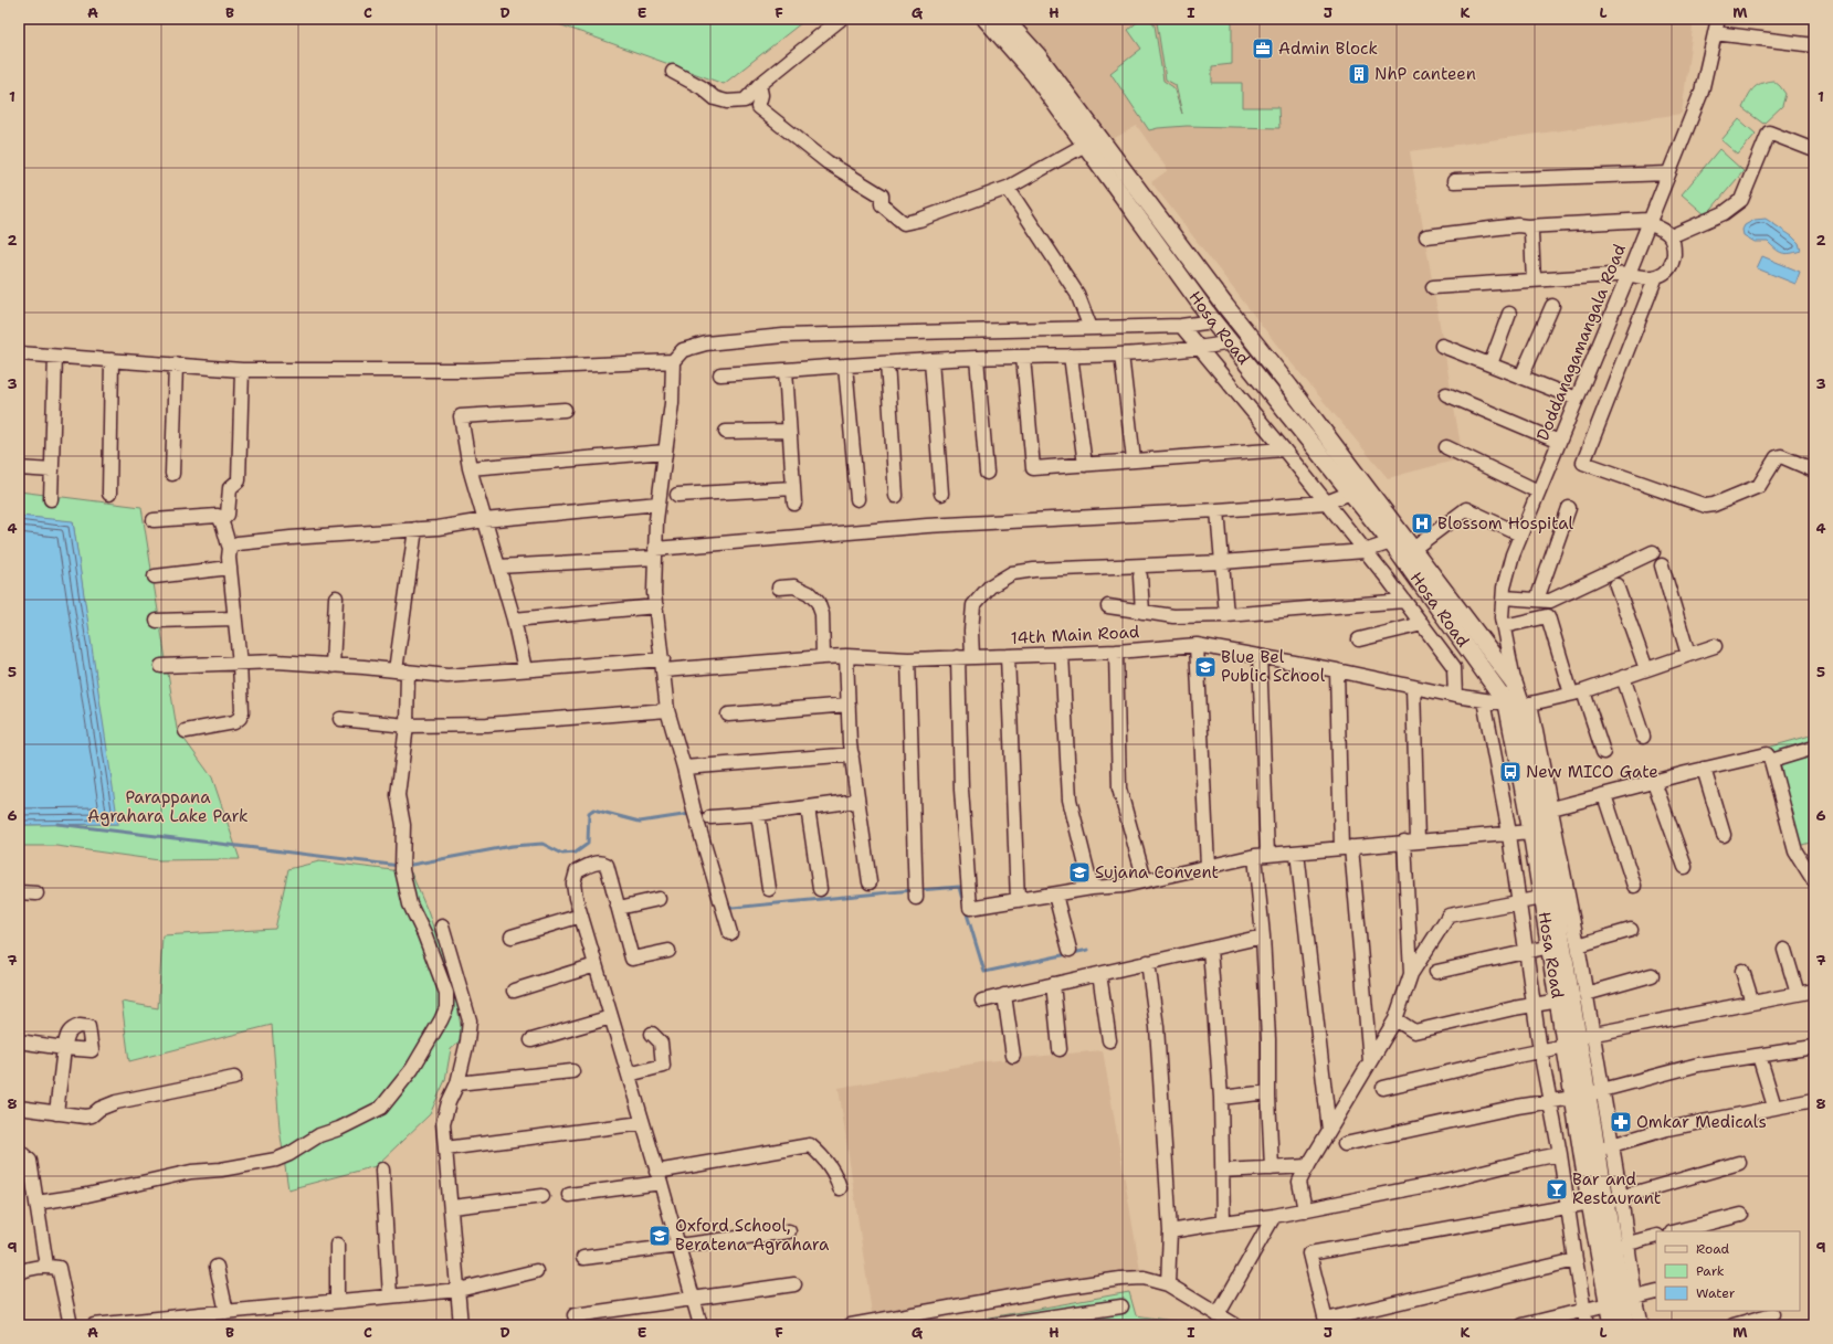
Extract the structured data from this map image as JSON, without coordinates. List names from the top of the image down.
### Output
{
  "streets": {
    "main road": ["Hosa Road"],
    "street": ["Doddanagamangala Road", "14th Main Road"]
  },
  "crossings": [
    ["Hosa Road", "Doddanagamangala Road"],
    ["Hosa Road", "14th Main Road"]
  ],
  "parks": ["Parappana Agrahara Lake Park"],
  "places": {
    "office": ["Admin Block"],
    "building": ["NhP canteen"],
    "hospital": ["Blossom Hospital"],
    "school or university": ["Blue Bel Public School", "Sujana Convent", "Oxford School, Beratena Agrahara"],
    "bus stop": ["New MICO Gate"],
    "pharmacy": ["Omkar Medicals"],
    "bar": ["Bar and Restaurant"]
  },
  "legend": ["Road", "Park", "Water"],
  "grid": {
    "columns": [
      "A",
      "B",
      "C",
      "D",
      "E",
      "F",
      "G",
      "H",
      "I",
      "J",
      "K",
      "L",
      "M"
    ],
    "rows": [
      "1",
      "2",
      "3",
      "4",
      "5",
      "6",
      "7",
      "8",
      "9"
    ]
  }
}
